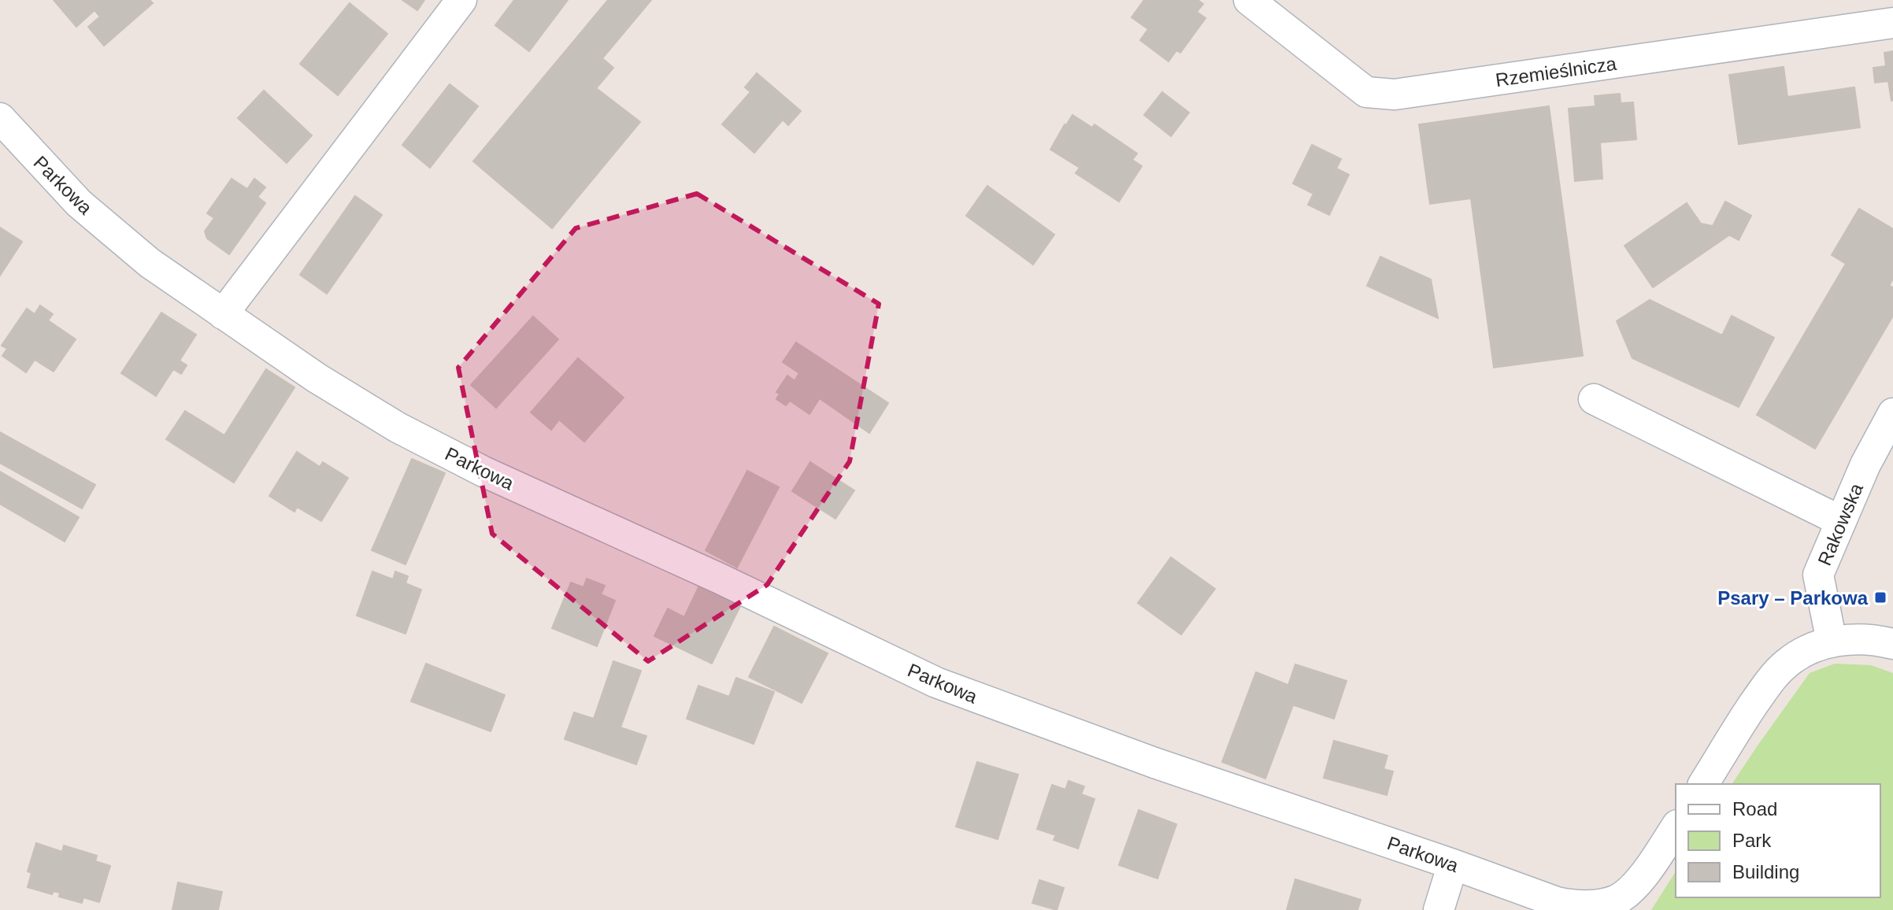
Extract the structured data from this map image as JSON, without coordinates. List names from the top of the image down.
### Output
{
  "streets": {
    "street": ["Rzemieślnicza", "Parkowa", "Rakowska"]
  },
  "places": {
    "transit": ["Psary – Parkowa"]
  },
  "legend": ["Road", "Park", "Building"]
}
